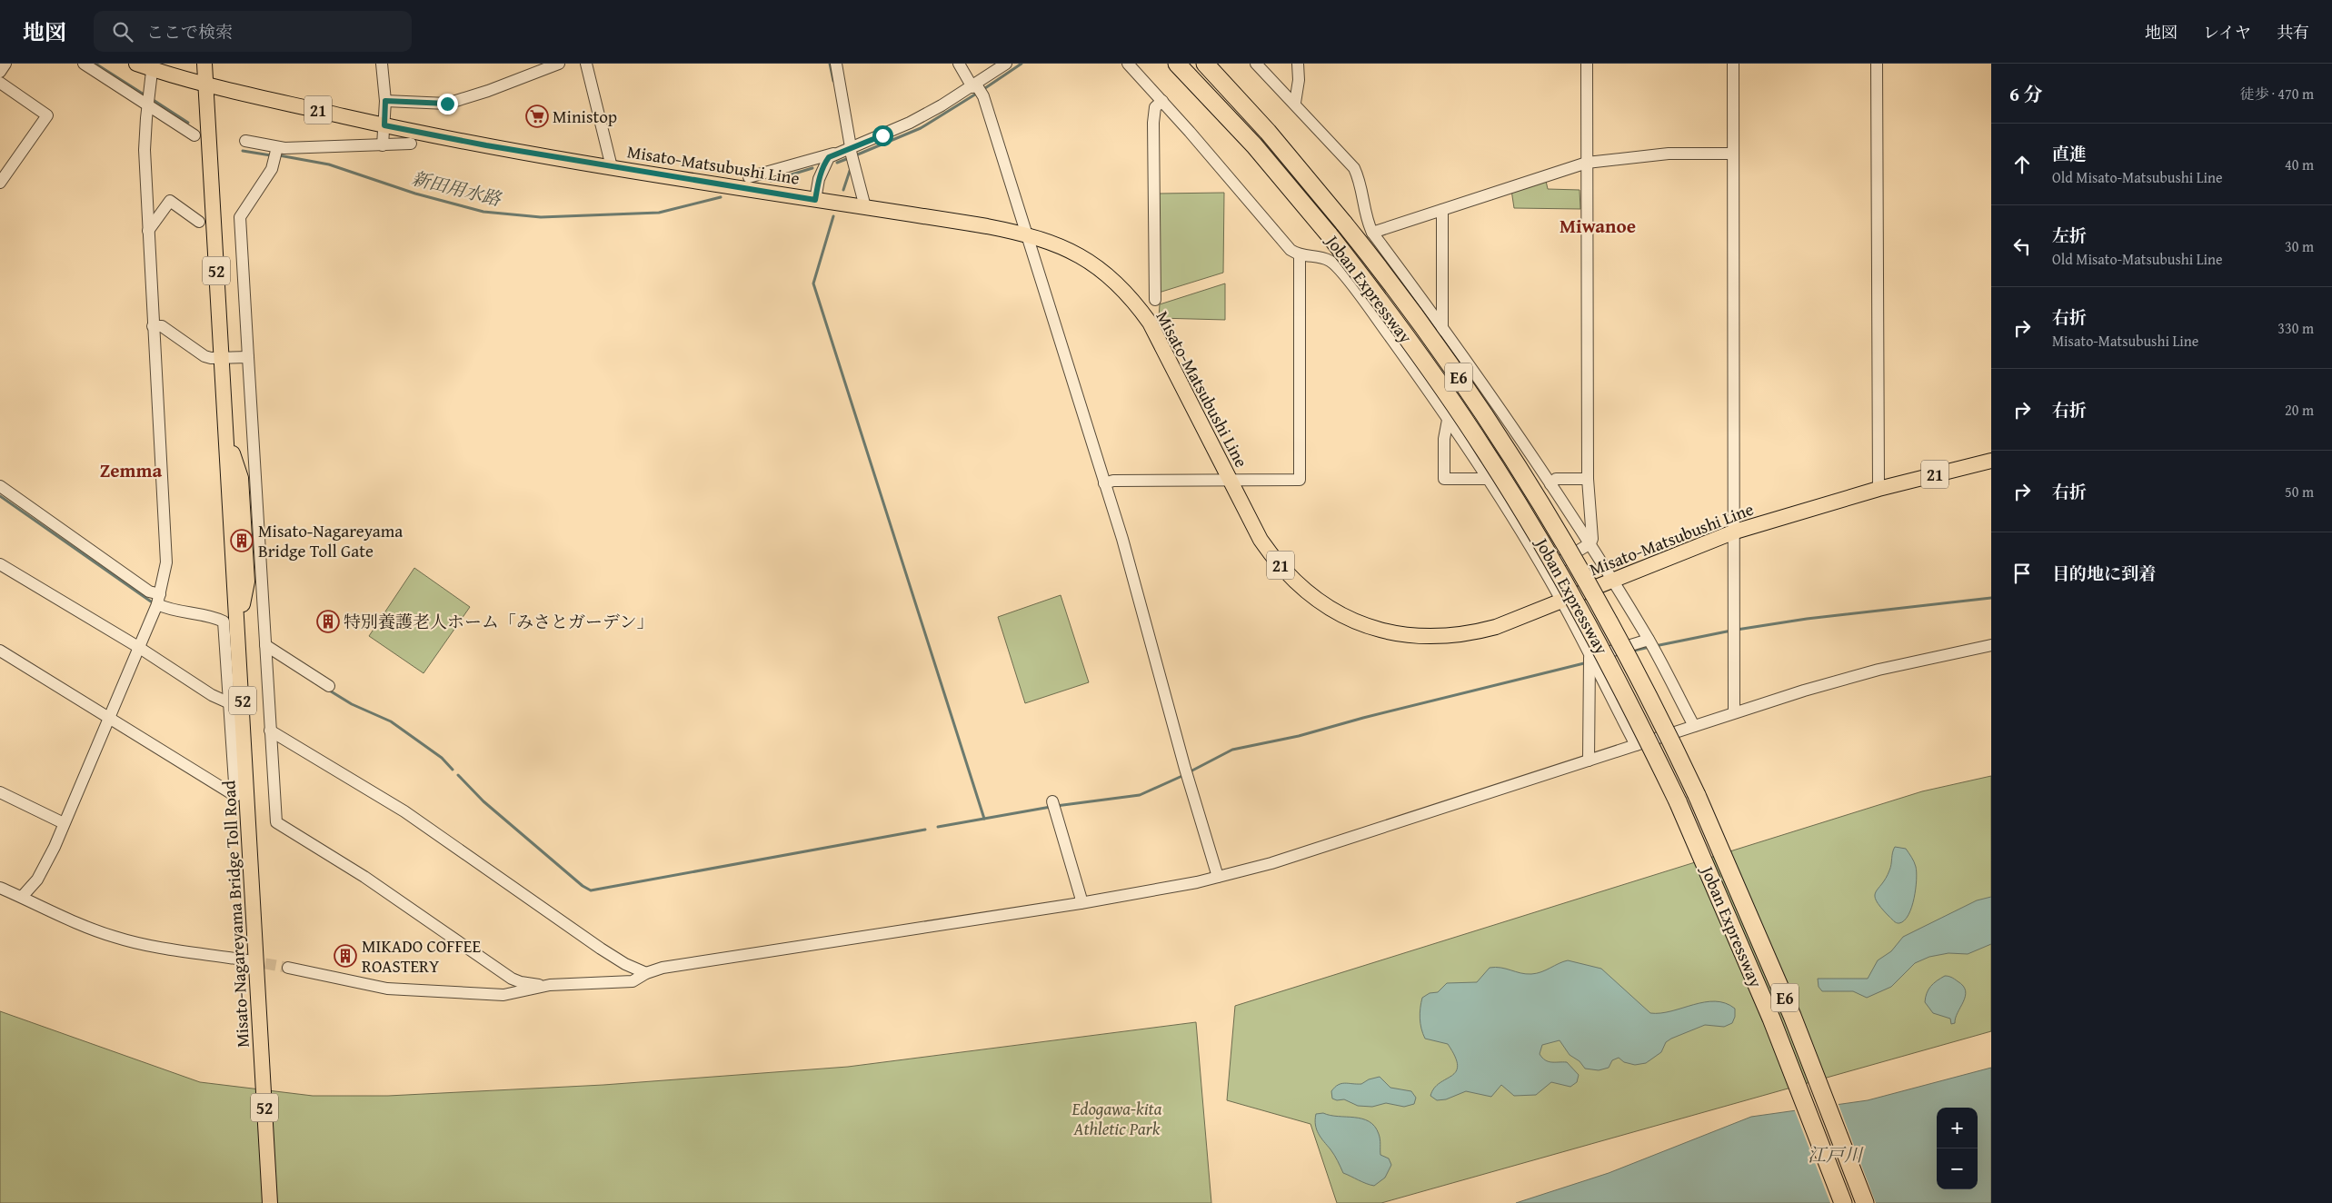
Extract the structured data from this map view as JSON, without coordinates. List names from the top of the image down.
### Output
{
  "streets": {
    "highway": ["Joban Expressway", "E6"],
    "main road": [
      "21",
      "Misato-Matsubushi Line",
      "52",
      "Misato-Nagareyama Bridge Toll Road"
    ]
  },
  "crossings": [
    ["Misato-Matsubushi Line", "52"],
    ["Misato-Matsubushi Line", "Misato-Nagareyama Bridge Toll Road"],
    ["52", "Misato-Nagareyama Bridge Toll Road"]
  ],
  "districts": ["Miwanoe", "Zemma"],
  "water": ["新田用水路", "江戸川"],
  "parks": ["Edogawa-kita Athletic Park"],
  "places": {
    "supermarket": ["Ministop"],
    "building": ["Misato-Nagareyama Bridge Toll Gate", "特別養護老人ホーム「みさとガーデン」", "MIKADO COFFEE ROASTERY"]
  },
  "page": {
    "header": "地図",
    "search": "ここで検索",
    "nav": ["地図", "レイヤ", "共有"],
    "heading": ["6 分", "徒歩 · 470 m"],
    "list": [
      ["直進", "Old Misato-Matsubushi Line", "40 m"],
      ["左折", "Old Misato-Matsubushi Line", "30 m"],
      ["右折", "Misato-Matsubushi Line", "330 m"],
      ["右折", "20 m"],
      ["右折", "50 m"],
      "目的地に到着"
    ],
    "map_buttons": ["+", "−"]
  }
}
